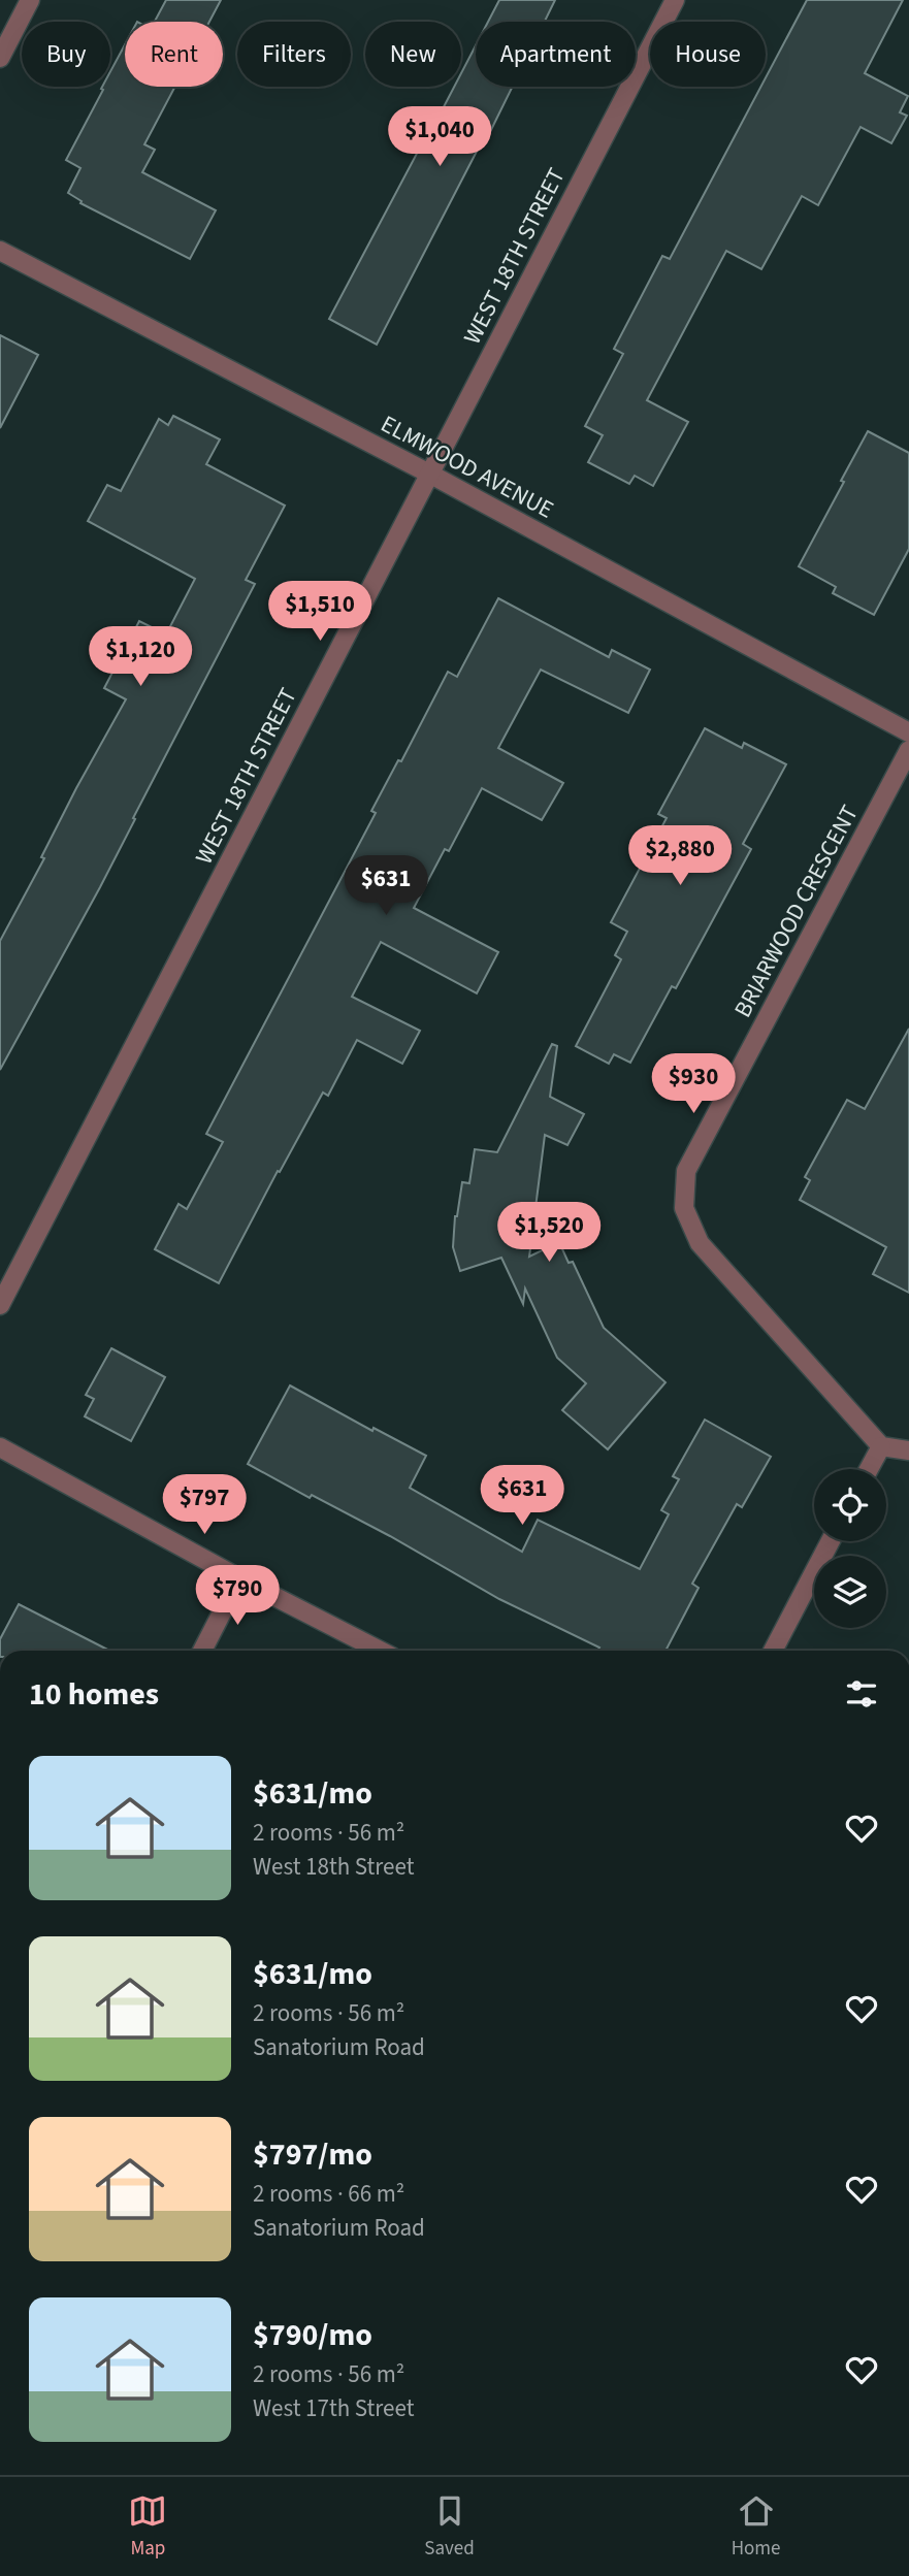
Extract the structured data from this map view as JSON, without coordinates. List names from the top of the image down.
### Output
{
  "streets": {
    "street": ["WEST 18TH STREET", "ELMWOOD AVENUE", "BRIARWOOD CRESCENT"]
  },
  "crossings": [
    ["WEST 18TH STREET", "ELMWOOD AVENUE"]
  ],
  "page": {
    "chip": [
      "Buy",
      "Rent",
      "Filters",
      "New",
      "Apartment",
      "House"
    ],
    "price": [
      "$1,040",
      "$1,510",
      "$1,120",
      "$2,880",
      "$631",
      "$930",
      "$1,520",
      "$631",
      "$797",
      "$790"
    ],
    "heading": "10 homes",
    "list": [
      {
        "name": "$631/mo",
        "note": "2 rooms · 56 m² · West 18th Street"
      },
      {
        "name": "$631/mo",
        "note": "2 rooms · 56 m² · Sanatorium Road"
      },
      {
        "name": "$797/mo",
        "note": "2 rooms · 66 m² · Sanatorium Road"
      },
      {
        "name": "$790/mo",
        "note": "2 rooms · 56 m² · West 17th Street"
      }
    ],
    "tabs": ["Map", "Saved", "Home"]
  }
}
